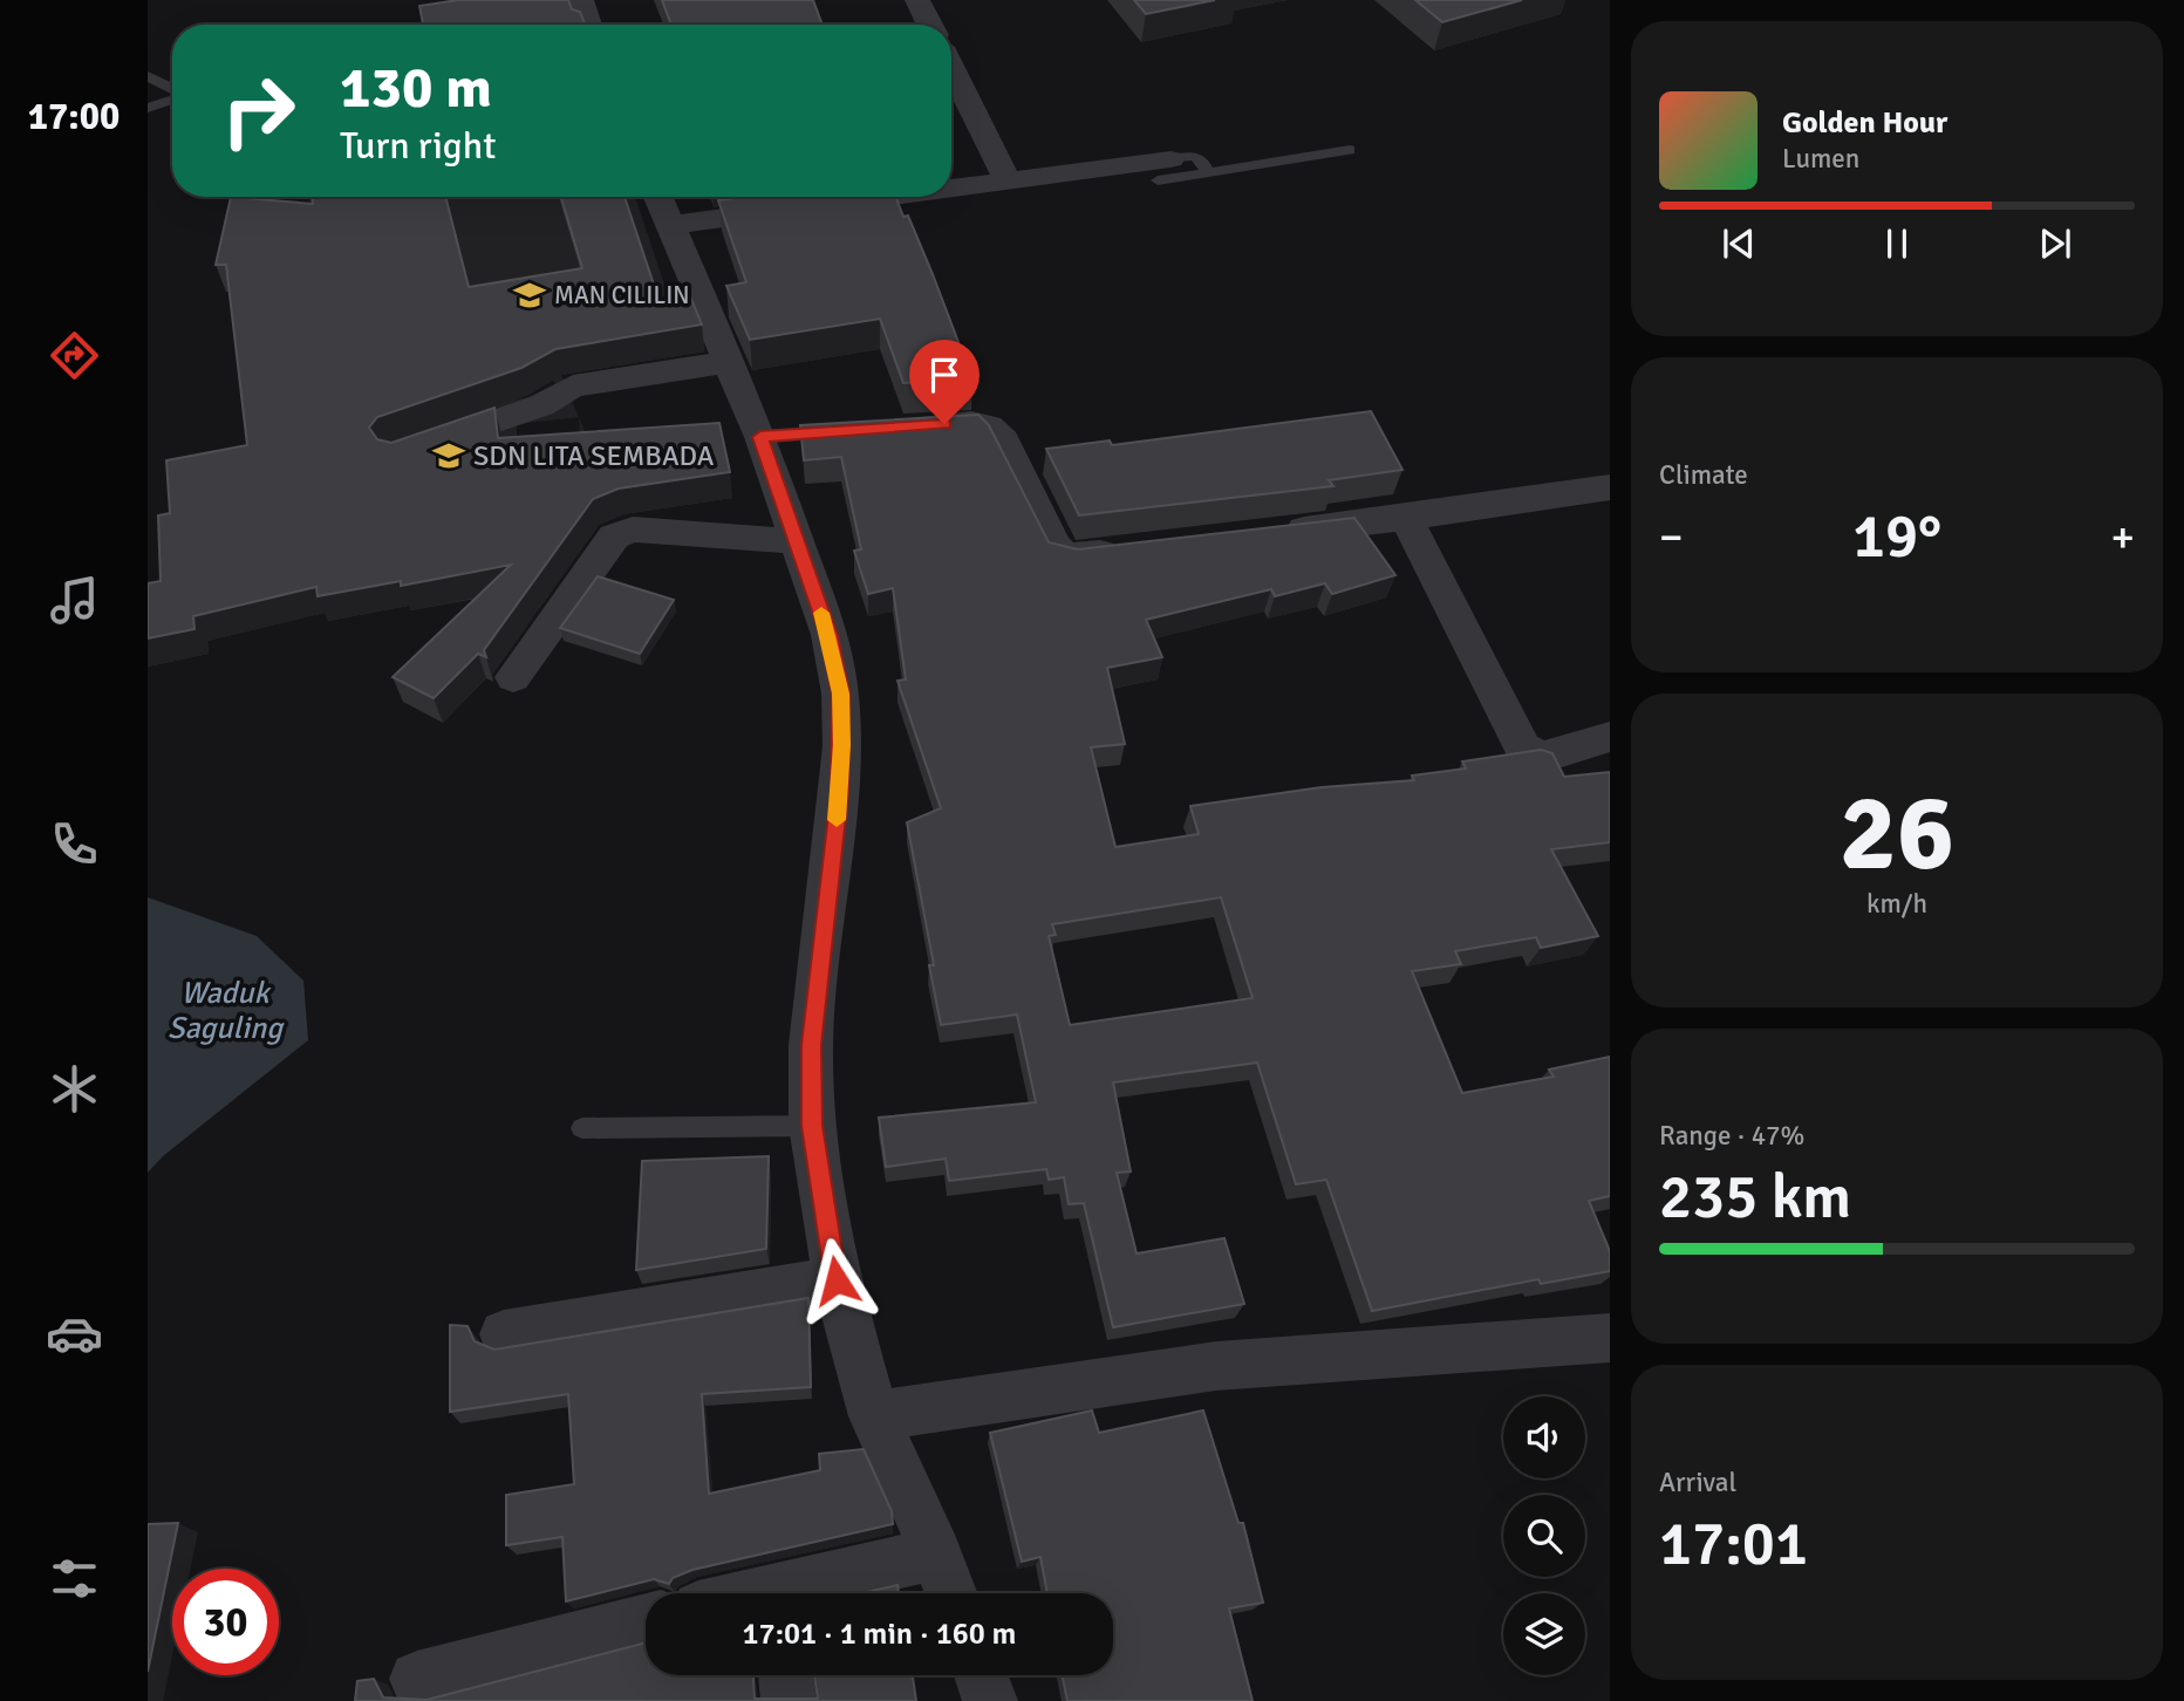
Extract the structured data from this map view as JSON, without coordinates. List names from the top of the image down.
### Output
{
  "water": ["Waduk Saguling"],
  "places": {
    "school or university": ["MAN CILILIN", "SDN LITA SEMBADA"]
  },
  "page": {
    "tabs": "17:00",
    "turn": ["130 m", "Turn right"],
    "song": ["Golden Hour", "Lumen"],
    "tile": [
      "Climate",
      ["26", "km/h"],
      ["Range · 47%", "235 km"],
      ["Arrival", "17:01"]
    ],
    "heat": ["−", "19°", "+"],
    "limit": "30",
    "trip": "17:01 · 1 min · 160 m"
  }
}
